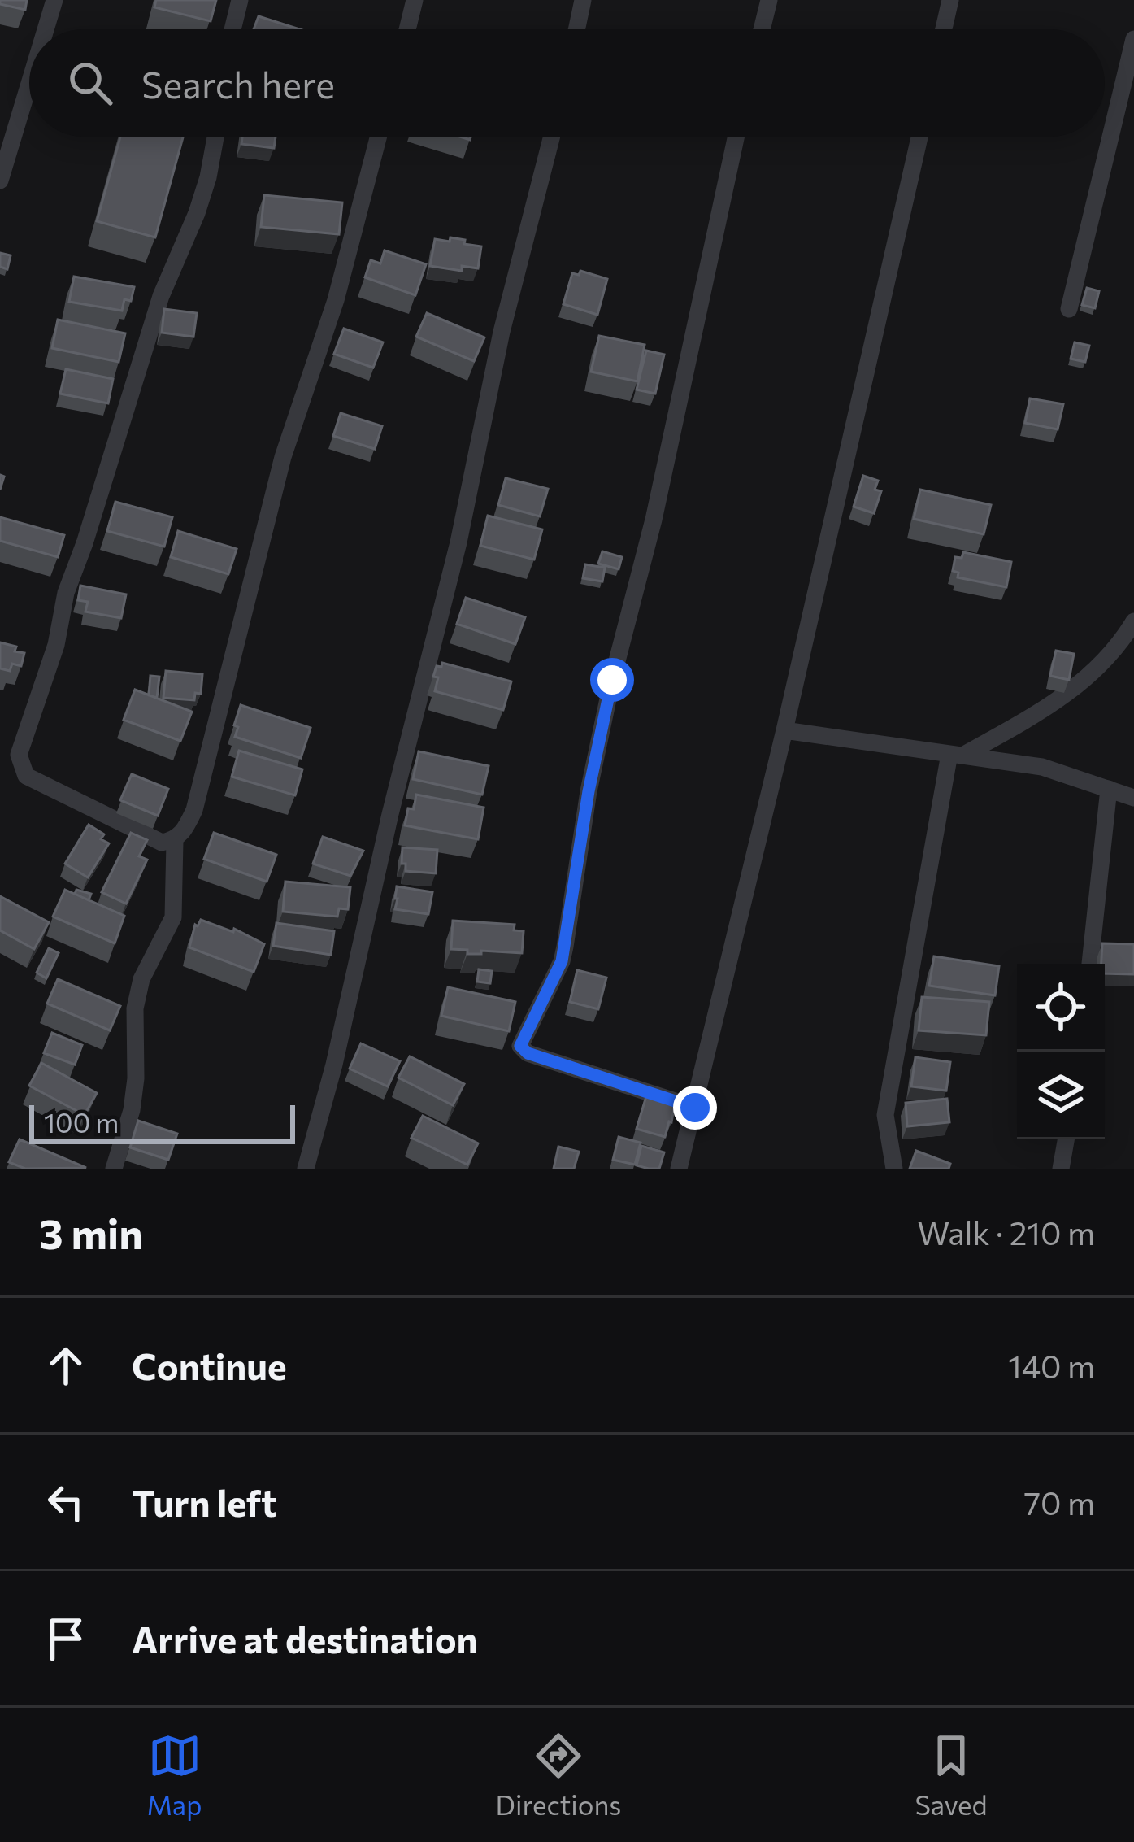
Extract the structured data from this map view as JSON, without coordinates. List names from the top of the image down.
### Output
{
  "scale_bar": "100 m",
  "page": {
    "search": "Search here",
    "scale": "100 m",
    "heading": ["3 min", "Walk · 210 m"],
    "list": [
      ["Continue", "140 m"],
      ["Turn left", "70 m"],
      "Arrive at destination"
    ],
    "nav": ["Map", "Directions", "Saved"]
  }
}
